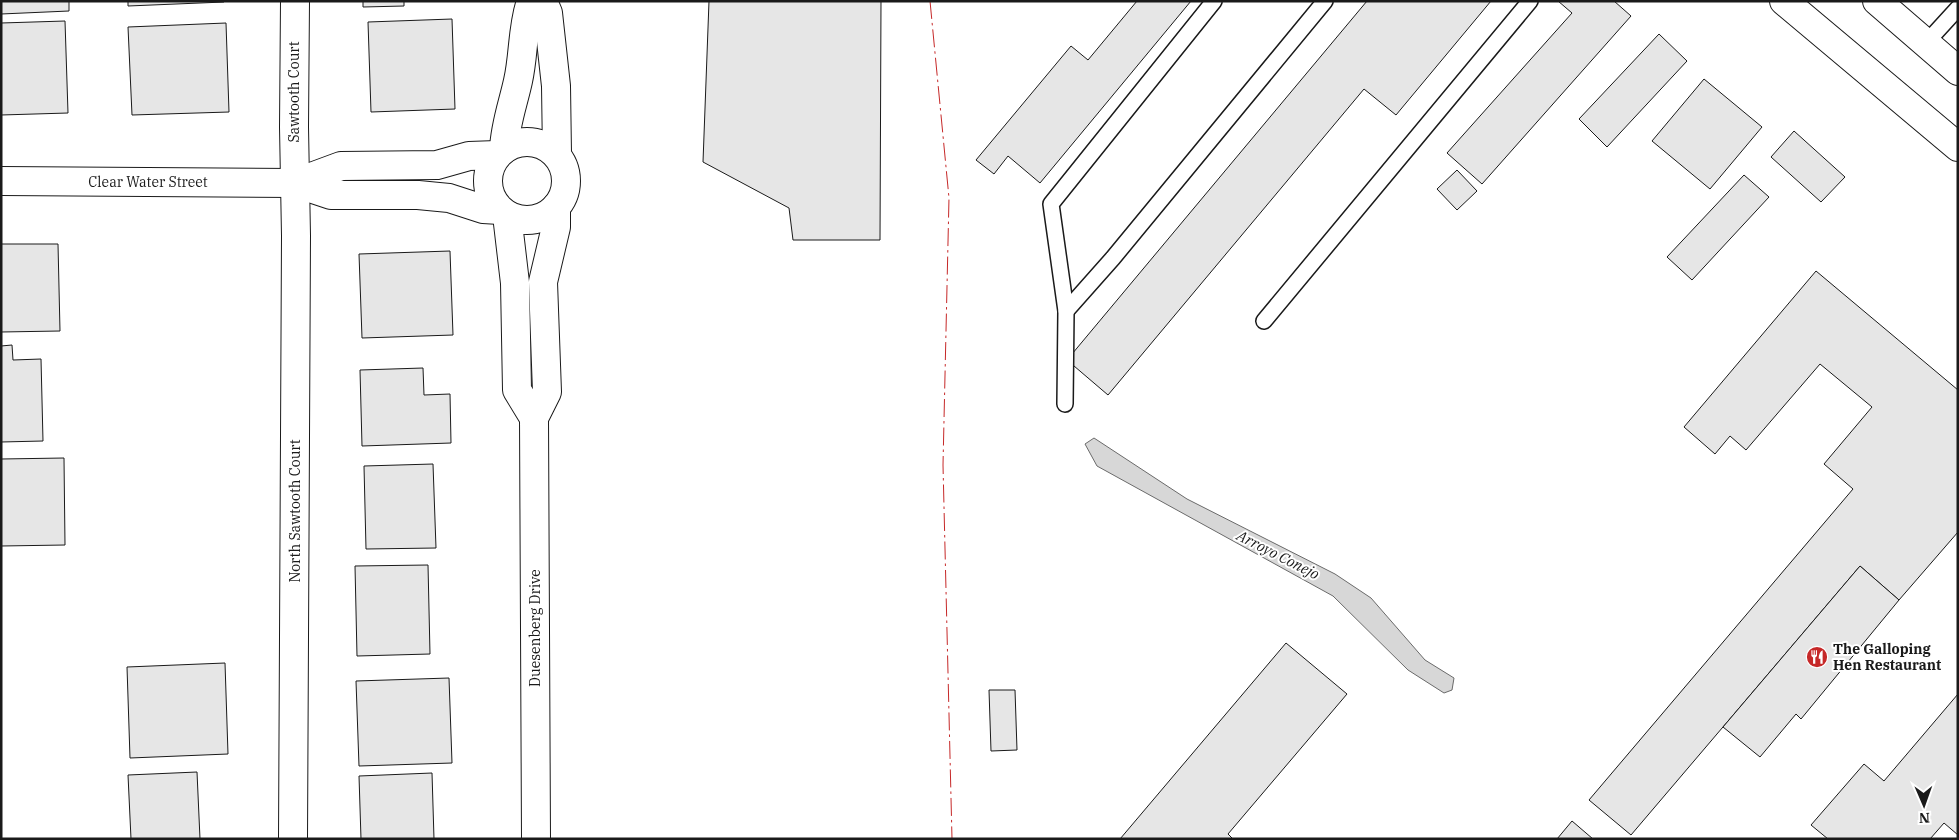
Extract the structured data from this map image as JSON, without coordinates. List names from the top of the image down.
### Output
{
  "streets": {
    "street": [
      "Sawtooth Court",
      "Clear Water Street",
      "North Sawtooth Court",
      "Duesenberg Drive"
    ]
  },
  "crossings": [
    ["Sawtooth Court", "Clear Water Street"],
    ["Sawtooth Court", "North Sawtooth Court"],
    ["Clear Water Street", "North Sawtooth Court"],
    ["Clear Water Street", "Duesenberg Drive"]
  ],
  "water": ["Arroyo Conejo"],
  "places": {
    "restaurant": ["The Galloping Hen Restaurant"]
  },
  "north": "bottom"
}
